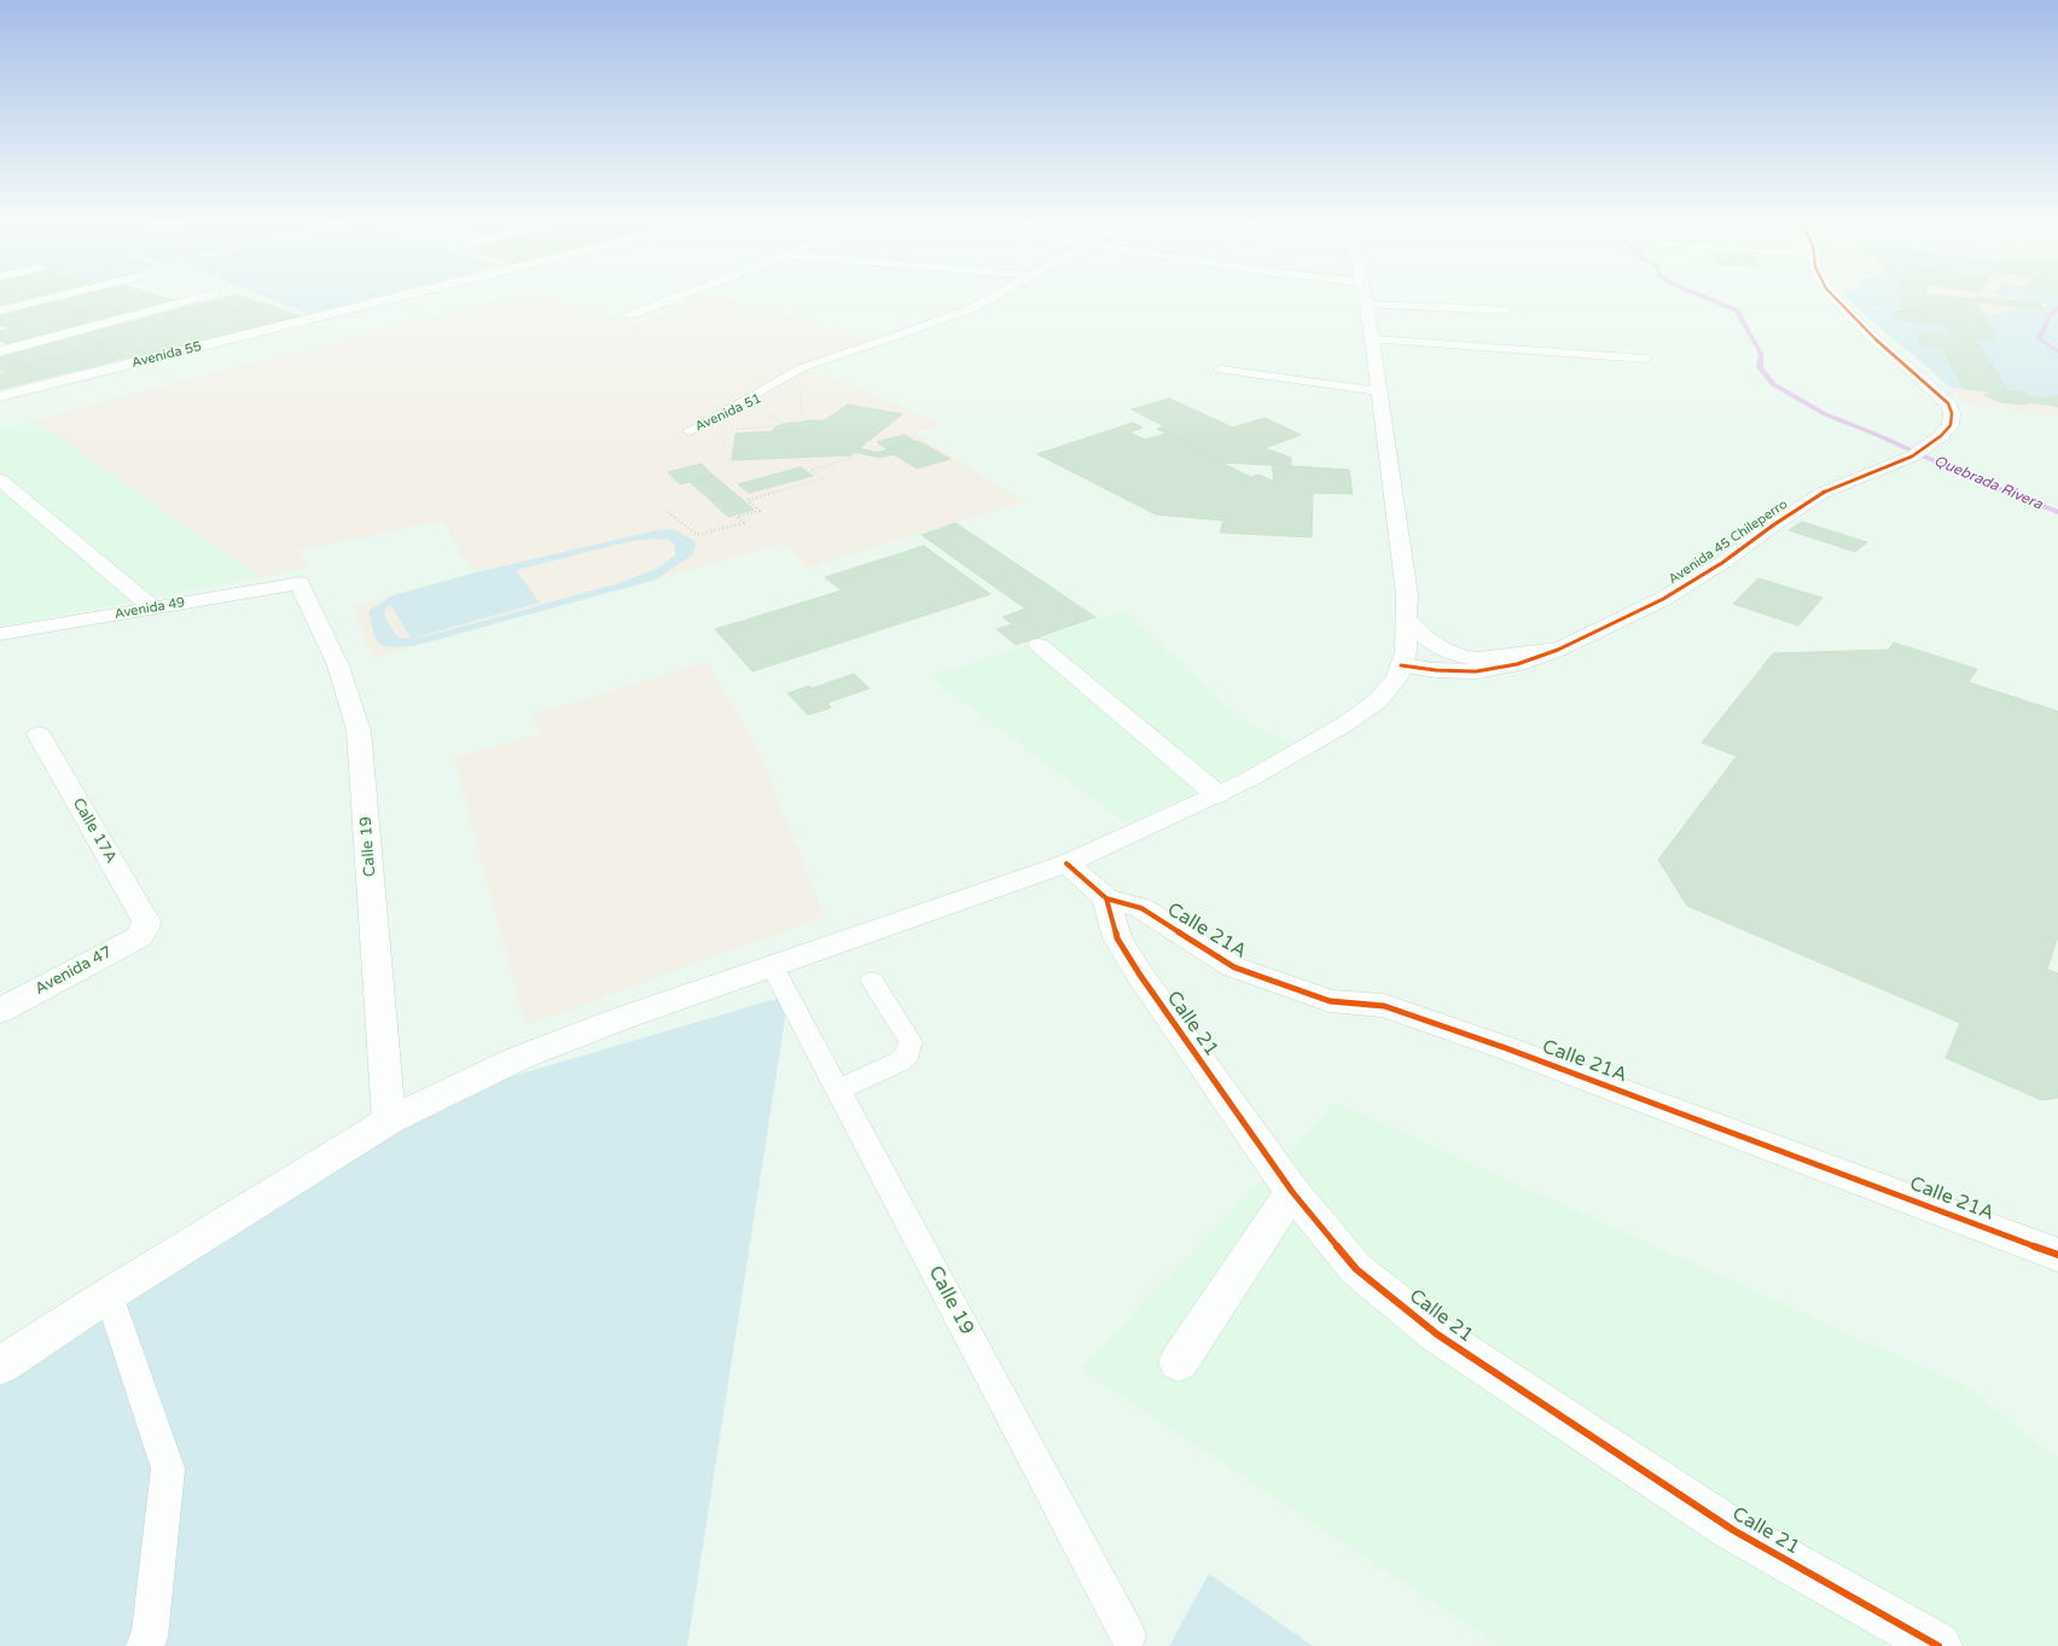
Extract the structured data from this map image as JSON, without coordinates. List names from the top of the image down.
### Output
{
  "streets": {
    "street": [
      "Avenida 55",
      "Avenida 51",
      "Avenida 45 Chileperro",
      "Avenida 49",
      "Calle 17A",
      "Calle 19",
      "Calle 21A",
      "Avenida 47",
      "Calle 21"
    ]
  },
  "crossings": [
    ["Avenida 49", "Calle 19"],
    ["Calle 17A", "Avenida 47"],
    ["Calle 21A", "Calle 21"]
  ],
  "water": ["Quebrada Rivera"]
}
